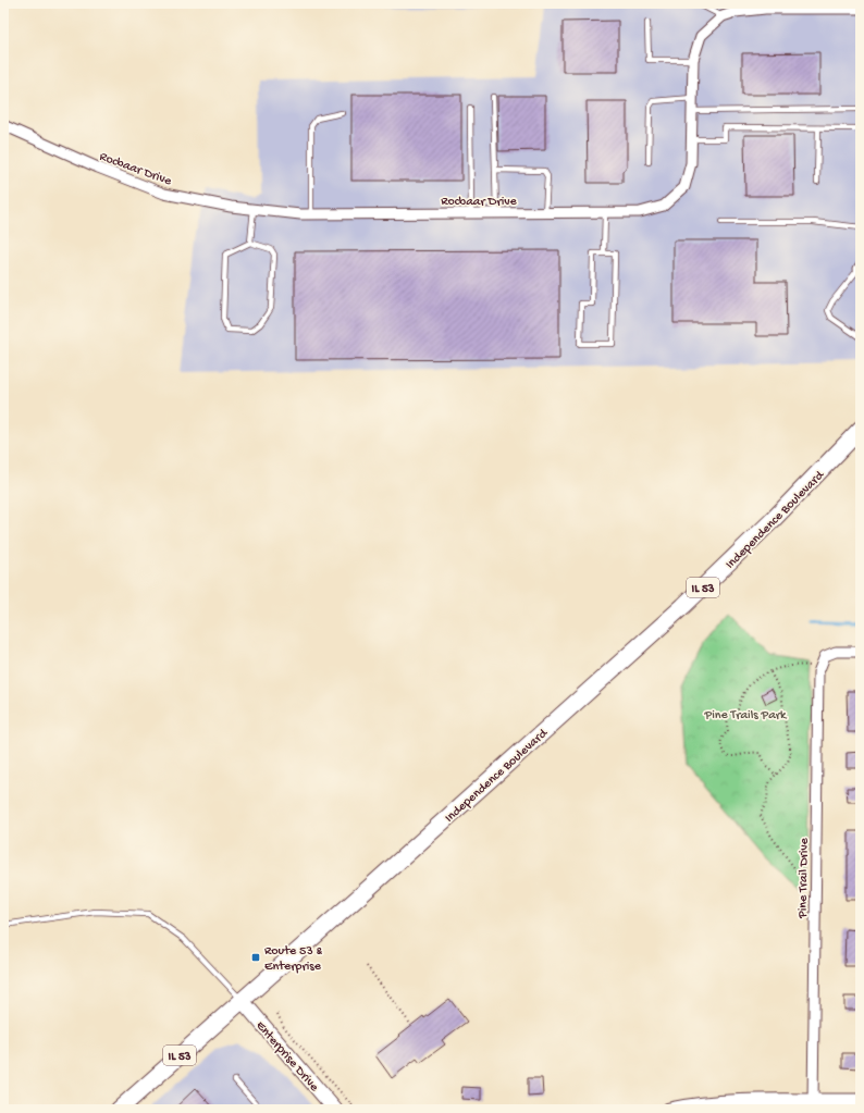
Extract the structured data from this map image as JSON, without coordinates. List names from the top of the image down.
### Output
{
  "streets": {
    "main road": ["Independence Boulevard", "IL 53"],
    "street": ["Rocbaar Drive", "Pine Trail Drive", "Enterprise Drive"]
  },
  "crossings": [
    ["Independence Boulevard", "Enterprise Drive"]
  ],
  "parks": ["Pine Trails Park"],
  "places": {
    "transit": ["Route 53 & Enterprise"]
  }
}
